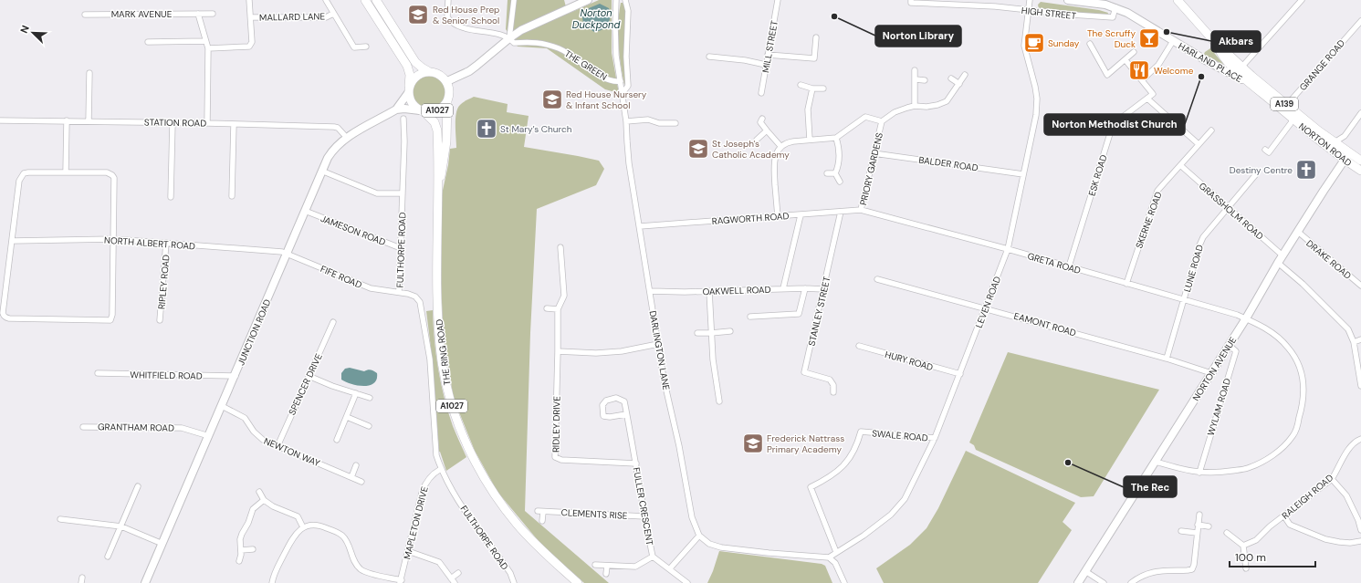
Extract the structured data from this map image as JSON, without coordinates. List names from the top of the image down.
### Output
{
  "streets": {
    "main road": [
      "HIGH STREET",
      "HARLAND PLACE",
      "A139",
      "A1027",
      "NORTON ROAD",
      "JUNCTION ROAD",
      "THE RING ROAD",
      "NORTON AVENUE"
    ],
    "street": [
      "MARK AVENUE",
      "MALLARD LANE",
      "MILL STREET",
      "THE GREEN",
      "GRANGE ROAD",
      "STATION ROAD",
      "BALDER ROAD",
      "PRIORY GARDENS",
      "ESK ROAD",
      "GRASSHOLM ROAD",
      "RAGWORTH ROAD",
      "SKERNE ROAD",
      "JAMESON ROAD",
      "NORTH ALBERT ROAD",
      "FULTHORPE ROAD",
      "DRAKE ROAD",
      "GRETA ROAD",
      "LUNE ROAD",
      "FIFE ROAD",
      "RIPLEY ROAD",
      "OAKWELL ROAD",
      "LEVEN ROAD",
      "STANLEY STREET",
      "EAMONT ROAD",
      "DARLINGTON LANE",
      "HURY ROAD",
      "WHITFIELD ROAD",
      "SPENCER DRIVE",
      "WYLAM ROAD",
      "RIDLEY DRIVE",
      "GRANTHAM ROAD",
      "SWALE ROAD",
      "NEWTON WAY",
      "RALEIGH ROAD",
      "FULLER CRESCENT",
      "CLEMENTS RISE",
      "MAPLETON DRIVE"
    ]
  },
  "crossings": [
    ["HIGH STREET", "HARLAND PLACE"],
    ["HIGH STREET", "LEVEN ROAD"],
    ["HARLAND PLACE", "NORTON ROAD"],
    ["THE GREEN", "DARLINGTON LANE"],
    ["GRANGE ROAD", "NORTON ROAD"],
    ["A1027", "JUNCTION ROAD"],
    ["A1027", "THE RING ROAD"],
    ["STATION ROAD", "JUNCTION ROAD"],
    ["NORTON ROAD", "NORTON AVENUE"],
    ["BALDER ROAD", "PRIORY GARDENS"],
    ["BALDER ROAD", "LEVEN ROAD"],
    ["PRIORY GARDENS", "RAGWORTH ROAD"],
    ["PRIORY GARDENS", "GRETA ROAD"],
    ["ESK ROAD", "GRETA ROAD"],
    ["GRASSHOLM ROAD", "SKERNE ROAD"],
    ["GRASSHOLM ROAD", "LUNE ROAD"],
    ["GRASSHOLM ROAD", "NORTON AVENUE"],
    ["RAGWORTH ROAD", "GRETA ROAD"],
    ["RAGWORTH ROAD", "STANLEY STREET"],
    ["RAGWORTH ROAD", "DARLINGTON LANE"],
    ["SKERNE ROAD", "GRETA ROAD"],
    ["JAMESON ROAD", "FULTHORPE ROAD"],
    ["JAMESON ROAD", "JUNCTION ROAD"],
    ["NORTH ALBERT ROAD", "FIFE ROAD"],
    ["NORTH ALBERT ROAD", "RIPLEY ROAD"],
    ["NORTH ALBERT ROAD", "JUNCTION ROAD"],
    ["FULTHORPE ROAD", "FIFE ROAD"],
    ["FULTHORPE ROAD", "MAPLETON DRIVE"],
    ["DRAKE ROAD", "NORTON AVENUE"],
    ["GRETA ROAD", "LUNE ROAD"],
    ["GRETA ROAD", "LEVEN ROAD"],
    ["GRETA ROAD", "NORTON AVENUE"],
    ["GRETA ROAD", "WYLAM ROAD"],
    ["LUNE ROAD", "EAMONT ROAD"],
    ["FIFE ROAD", "JUNCTION ROAD"],
    ["OAKWELL ROAD", "STANLEY STREET"],
    ["OAKWELL ROAD", "DARLINGTON LANE"],
    ["LEVEN ROAD", "EAMONT ROAD"],
    ["LEVEN ROAD", "HURY ROAD"],
    ["LEVEN ROAD", "SWALE ROAD"],
    ["EAMONT ROAD", "NORTON AVENUE"],
    ["JUNCTION ROAD", "THE RING ROAD"],
    ["JUNCTION ROAD", "WHITFIELD ROAD"],
    ["JUNCTION ROAD", "GRANTHAM ROAD"],
    ["JUNCTION ROAD", "NEWTON WAY"],
    ["NORTON AVENUE", "WYLAM ROAD"],
    ["SPENCER DRIVE", "NEWTON WAY"],
    ["RIDLEY DRIVE", "FULLER CRESCENT"],
    ["FULLER CRESCENT", "CLEMENTS RISE"]
  ],
  "water": ["Norton Duckpond"],
  "places": {
    "school or university": [
      "Red House Prep & Senior School",
      "Red House Nursery & Infant School",
      "St Joseph's Catholic Academy",
      "Frederick Nattrass Primary Academy"
    ],
    "other": [
      "Norton Library",
      "Akbars",
      "Norton Methodist Church",
      "The Rec"
    ],
    "bar": ["The Scruffy Duck"],
    "cafe": ["Sunday"],
    "restaurant": ["Welcome"],
    "church": ["St Mary’s Church", "Destiny Centre"]
  },
  "scale_bar": "100 m",
  "north": "top left"
}
